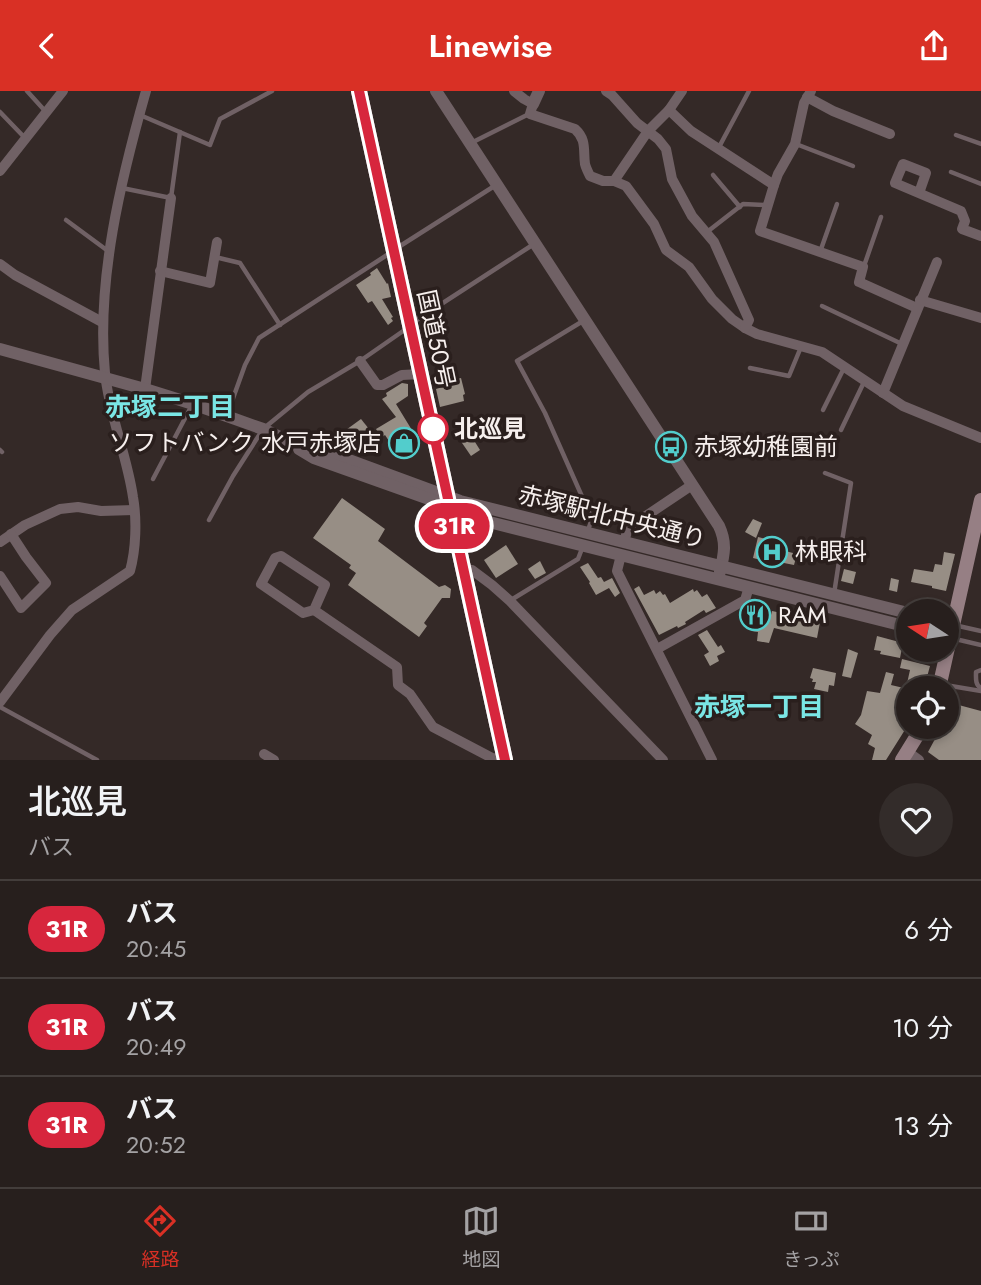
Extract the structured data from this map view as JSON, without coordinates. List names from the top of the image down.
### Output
{
  "streets": {
    "highway": ["国道50号"],
    "street": ["赤塚駅北中央通り"]
  },
  "crossings": [
    ["国道50号", "赤塚駅北中央通り"]
  ],
  "districts": ["赤塚二丁目", "赤塚一丁目"],
  "places": {
    "other": ["北巡見"],
    "shop": ["ソフトバンク 水戸赤塚店"],
    "bus stop": ["赤塚幼稚園前"],
    "hospital": ["林眼科"],
    "restaurant": ["RAM"]
  },
  "lines": ["bus line 31R"],
  "north": "left",
  "page": {
    "header": "Linewise",
    "on_map": "31R",
    "heading": ["北巡見", "バス"],
    "list": [
      {
        "mark": "31R",
        "name": "バス",
        "note": "20:45",
        "value": "6 分"
      },
      {
        "mark": "31R",
        "name": "バス",
        "note": "20:49",
        "value": "10 分"
      },
      {
        "mark": "31R",
        "name": "バス",
        "note": "20:52",
        "value": "13 分"
      }
    ],
    "tabs": ["経路", "地図", "きっぷ"]
  }
}
